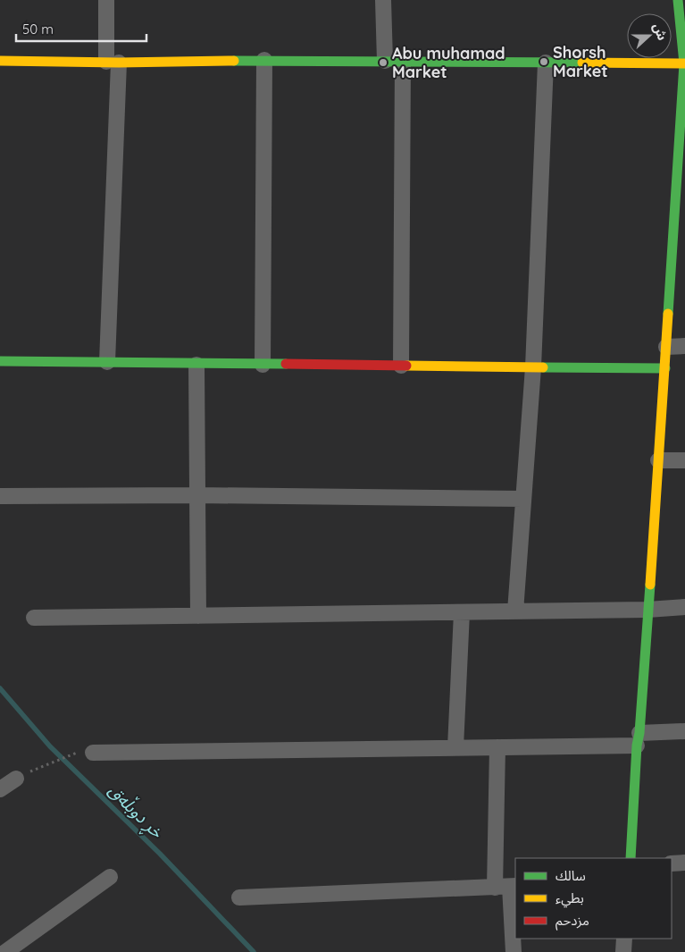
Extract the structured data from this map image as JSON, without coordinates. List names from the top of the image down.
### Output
{
  "water": ["خڕ دوبڵەق"],
  "places": ["Shorsh Market", "Abu muhamad Market"],
  "legend": ["سالك", "بطيء", "مزدحم"],
  "scale_bar": "50 m",
  "north": "right"
}
